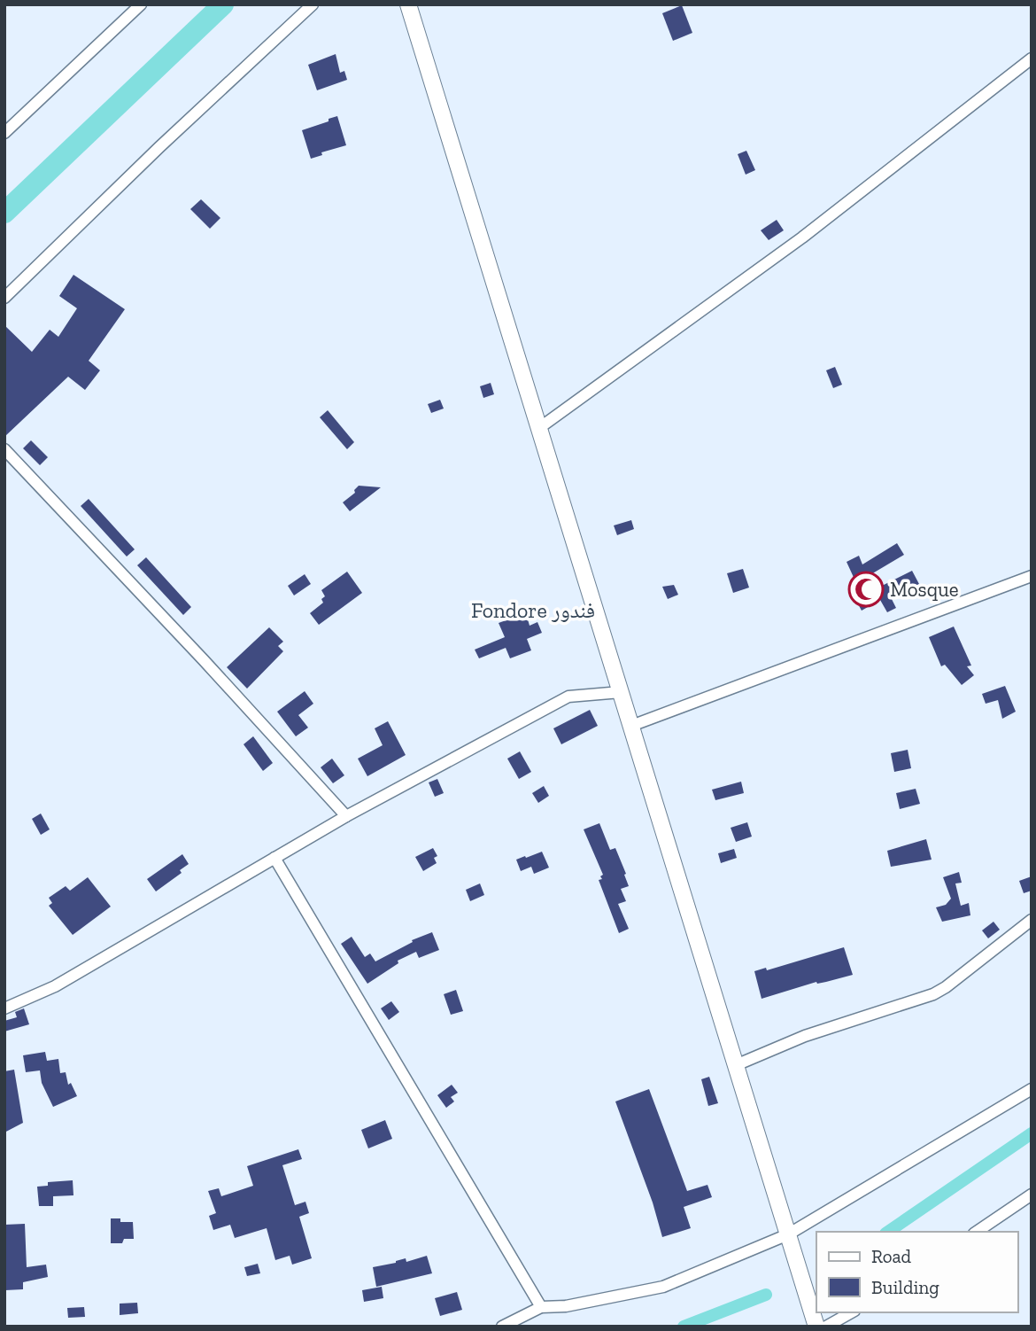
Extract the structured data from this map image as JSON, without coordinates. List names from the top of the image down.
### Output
{
  "districts": ["Fondore فندور"],
  "places": {
    "mosque": ["Mosque"]
  },
  "legend": ["Road", "Building"]
}
